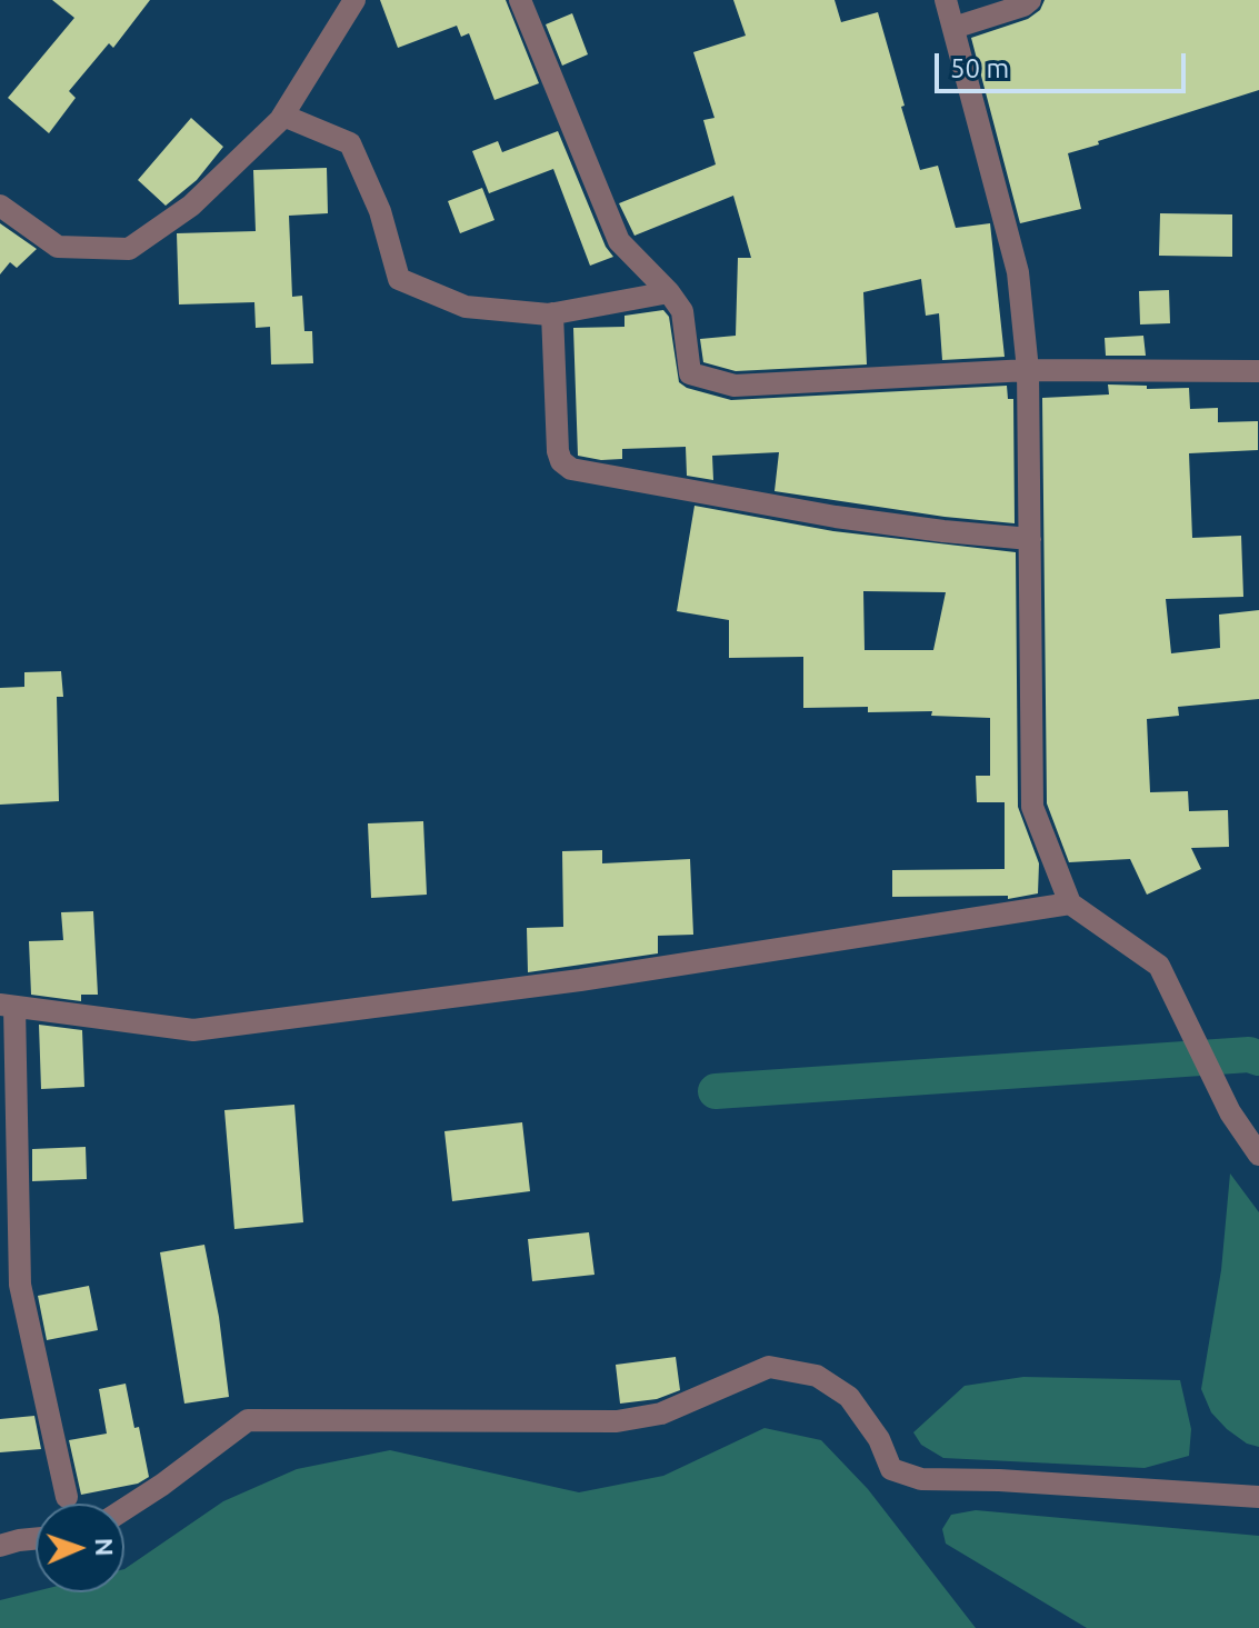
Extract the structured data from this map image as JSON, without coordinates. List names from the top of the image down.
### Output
{
  "scale_bar": "50 m",
  "north": "right"
}
